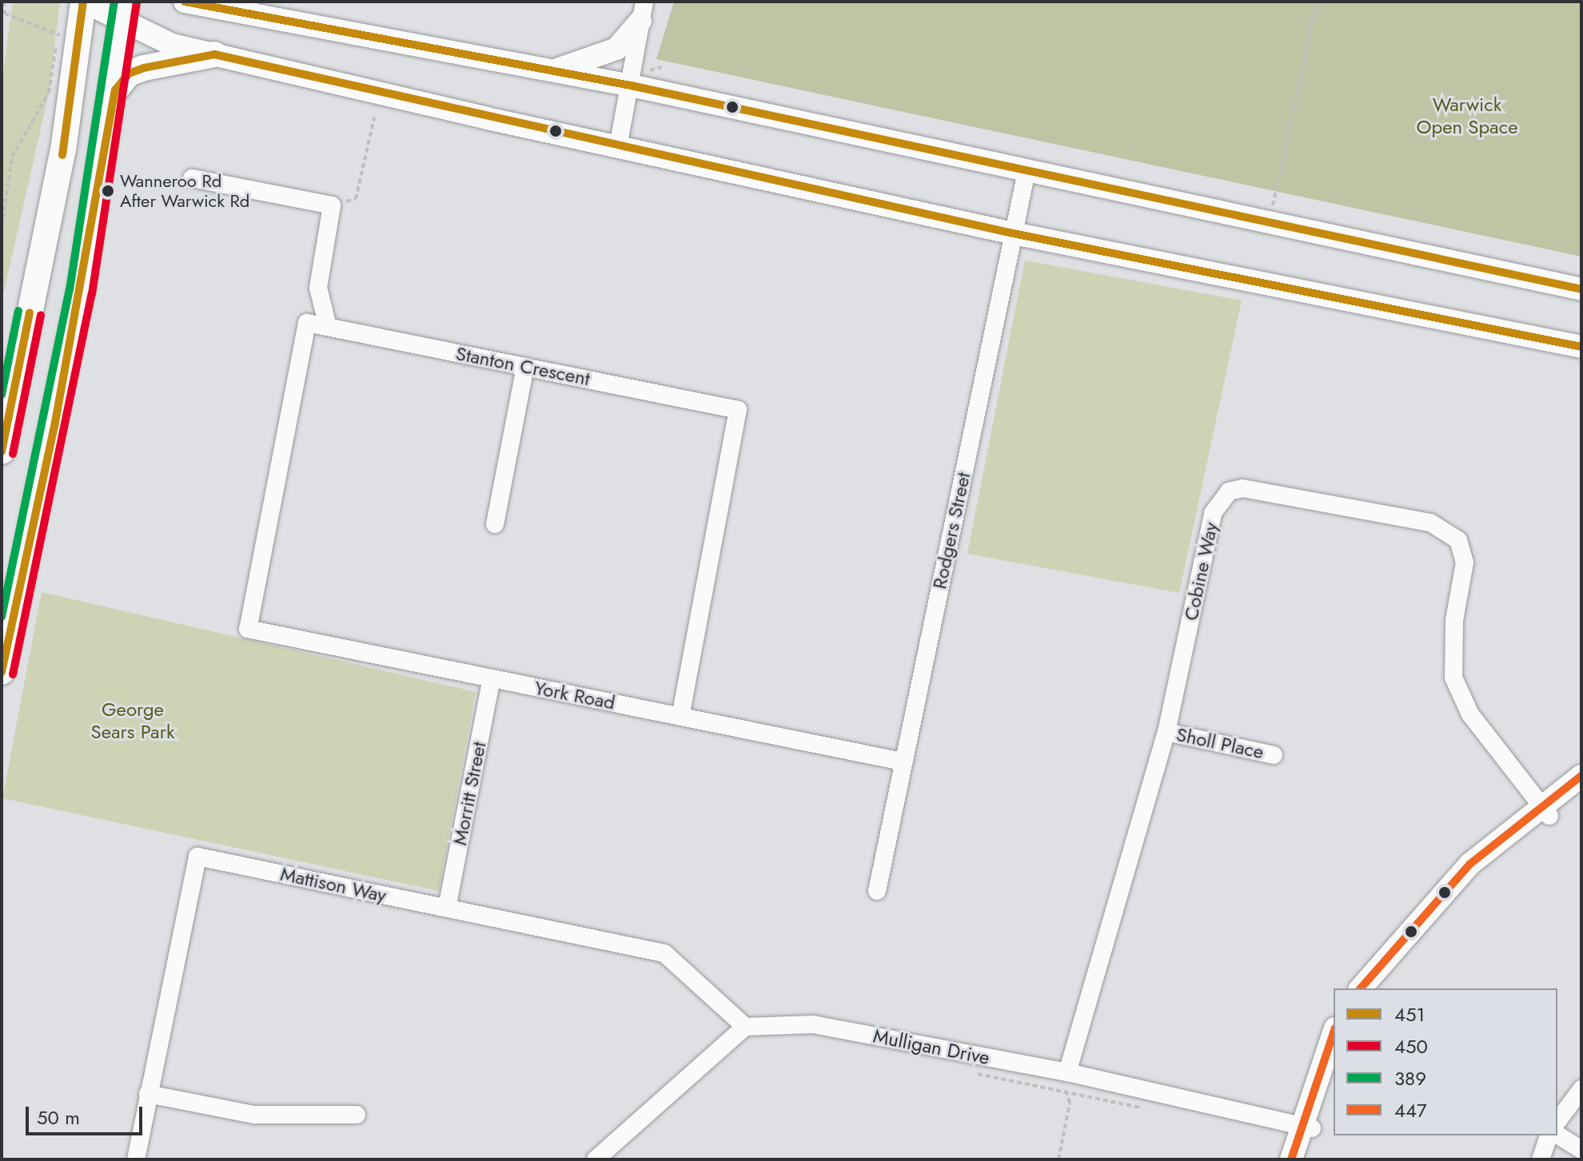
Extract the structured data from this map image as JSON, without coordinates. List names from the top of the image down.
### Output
{
  "streets": {
    "street": [
      "Stanton Crescent",
      "Rodgers Street",
      "Cobine Way",
      "York Road",
      "Sholl Place",
      "Morritt Street",
      "Mattison Way",
      "Mulligan Drive"
    ]
  },
  "crossings": [
    ["Stanton Crescent", "York Road"],
    ["Rodgers Street", "York Road"],
    ["Cobine Way", "Sholl Place"],
    ["Cobine Way", "Mulligan Drive"],
    ["York Road", "Morritt Street"],
    ["Morritt Street", "Mattison Way"],
    ["Mattison Way", "Mulligan Drive"]
  ],
  "parks": ["Warwick Open Space", "George Sears Park"],
  "places": ["Wanneroo Rd After Warwick Rd"],
  "lines": [
    "transit line 451",
    "transit line 389",
    "transit line 450",
    "transit line 447"
  ],
  "legend": [
    "451",
    "450",
    "389",
    "447"
  ],
  "scale_bar": "50 m"
}
